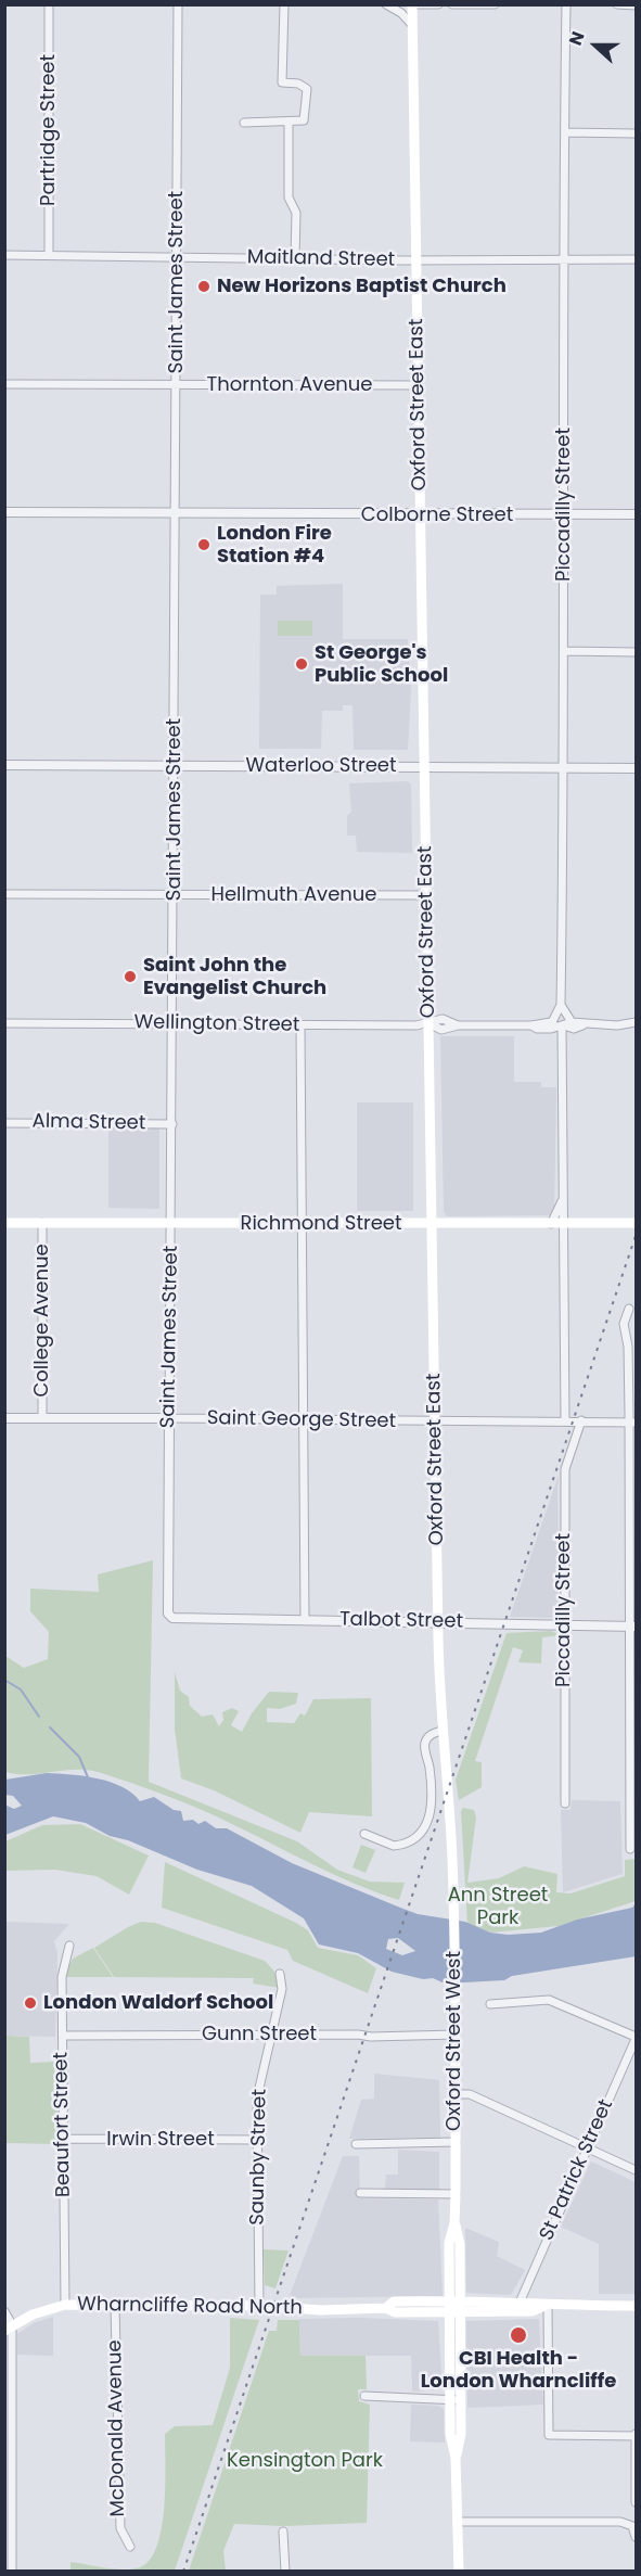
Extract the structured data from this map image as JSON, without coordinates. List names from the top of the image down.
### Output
{
  "streets": {
    "main road": [
      "Oxford Street East",
      "Richmond Street",
      "Oxford Street West",
      "Wharncliffe Road North"
    ],
    "street": [
      "Partridge Street",
      "Maitland Street",
      "Saint James Street",
      "Thornton Avenue",
      "Piccadilly Street",
      "Colborne Street",
      "Waterloo Street",
      "Hellmuth Avenue",
      "Wellington Street",
      "Alma Street",
      "College Avenue",
      "Saint George Street",
      "Talbot Street",
      "Gunn Street",
      "Beaufort Street",
      "Irwin Street",
      "Saunby Street",
      "St Patrick Street",
      "McDonald Avenue"
    ]
  },
  "crossings": [
    ["Partridge Street", "Maitland Street"],
    ["Maitland Street", "Saint James Street"],
    ["Maitland Street", "Oxford Street East"],
    ["Maitland Street", "Piccadilly Street"],
    ["Saint James Street", "Thornton Avenue"],
    ["Saint James Street", "Colborne Street"],
    ["Saint James Street", "Waterloo Street"],
    ["Saint James Street", "Hellmuth Avenue"],
    ["Saint James Street", "Wellington Street"],
    ["Saint James Street", "Alma Street"],
    ["Saint James Street", "Richmond Street"],
    ["Saint James Street", "Saint George Street"],
    ["Saint James Street", "Talbot Street"],
    ["Thornton Avenue", "Oxford Street East"],
    ["Oxford Street East", "Colborne Street"],
    ["Oxford Street East", "Waterloo Street"],
    ["Oxford Street East", "Hellmuth Avenue"],
    ["Oxford Street East", "Wellington Street"],
    ["Oxford Street East", "Richmond Street"],
    ["Oxford Street East", "Saint George Street"],
    ["Oxford Street East", "Talbot Street"],
    ["Oxford Street East", "Oxford Street West"],
    ["Piccadilly Street", "Colborne Street"],
    ["Piccadilly Street", "Waterloo Street"],
    ["Piccadilly Street", "Wellington Street"],
    ["Piccadilly Street", "Richmond Street"],
    ["Piccadilly Street", "Saint George Street"],
    ["Piccadilly Street", "Talbot Street"],
    ["Richmond Street", "College Avenue"],
    ["College Avenue", "Saint George Street"],
    ["Gunn Street", "Oxford Street West"],
    ["Gunn Street", "Beaufort Street"],
    ["Gunn Street", "Saunby Street"],
    ["Oxford Street West", "Wharncliffe Road North"],
    ["Beaufort Street", "Irwin Street"],
    ["Beaufort Street", "Wharncliffe Road North"],
    ["Irwin Street", "Saunby Street"],
    ["Saunby Street", "Wharncliffe Road North"],
    ["St Patrick Street", "Wharncliffe Road North"],
    ["Wharncliffe Road North", "McDonald Avenue"]
  ],
  "parks": ["Ann Street Park", "Kensington Park"],
  "places": [
    "New Horizons Baptist Church",
    "London Fire Station #4",
    "St George's Public School",
    "Saint John the Evangelist Church",
    "London Waldorf School",
    "CBI Health - London Wharncliffe"
  ],
  "north": "left"
}
